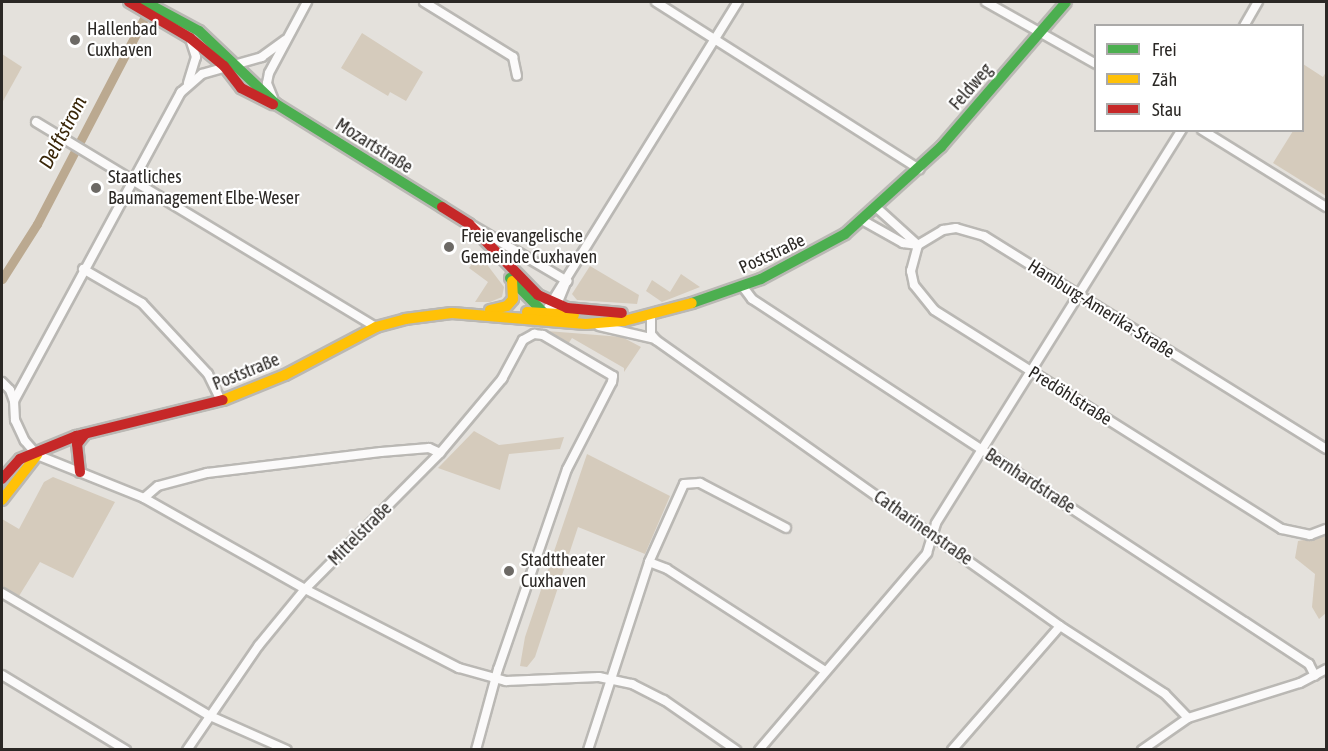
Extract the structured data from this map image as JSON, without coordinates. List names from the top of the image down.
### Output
{
  "streets": {
    "street": [
      "Feldweg",
      "Mozartstraße",
      "Poststraße",
      "Hamburg-Amerika-Straße",
      "Predöhlstraße",
      "Bernhardstraße",
      "Catharinenstraße",
      "Mittelstraße"
    ]
  },
  "crossings": [
    ["Feldweg", "Poststraße"],
    ["Mozartstraße", "Poststraße"],
    ["Poststraße", "Bernhardstraße"],
    ["Poststraße", "Catharinenstraße"],
    ["Hamburg-Amerika-Straße", "Predöhlstraße"]
  ],
  "water": ["Delftstrom"],
  "places": [
    "Hallenbad Cuxhaven",
    "Staatliches Baumanagement Elbe-Weser",
    "Freie evangelische Gemeinde Cuxhaven",
    "Stadttheater Cuxhaven"
  ],
  "legend": ["Frei", "Zäh", "Stau"]
}
